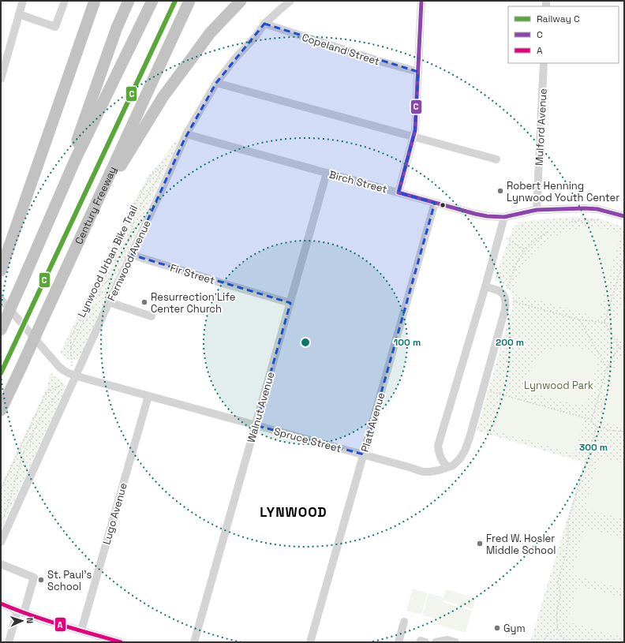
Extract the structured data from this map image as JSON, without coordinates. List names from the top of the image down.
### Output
{
  "streets": {
    "highway": ["Century Freeway"],
    "street": [
      "Copeland Street",
      "Mulford Avenue",
      "Birch Street",
      "Fernwood Avenue",
      "Fir Street",
      "Walnut Avenue",
      "Platt Avenue",
      "Spruce Street",
      "Lugo Avenue"
    ],
    "path": ["Lynwood Urban Bike Trail"]
  },
  "crossings": [
    ["Copeland Street", "Fernwood Avenue"],
    ["Mulford Avenue", "Birch Street"],
    ["Birch Street", "Fernwood Avenue"],
    ["Birch Street", "Walnut Avenue"],
    ["Birch Street", "Platt Avenue"],
    ["Fernwood Avenue", "Fir Street"],
    ["Fernwood Avenue", "Spruce Street"],
    ["Fir Street", "Walnut Avenue"],
    ["Walnut Avenue", "Spruce Street"],
    ["Platt Avenue", "Spruce Street"],
    ["Spruce Street", "Lugo Avenue"]
  ],
  "districts": ["LYNWOOD"],
  "parks": ["Lynwood Park"],
  "places": [
    "Robert Henning Lynwood Youth Center",
    "Resurrection Life Center Church",
    "Fred W. Hosler Middle School",
    "St. Paul's School",
    "Gym"
  ],
  "lines": ["rail line C", "transit line C", "transit line A"],
  "legend": ["Railway C", "C", "A"],
  "north": "right",
  "rings": ["100 m", "200 m", "300 m"]
}
